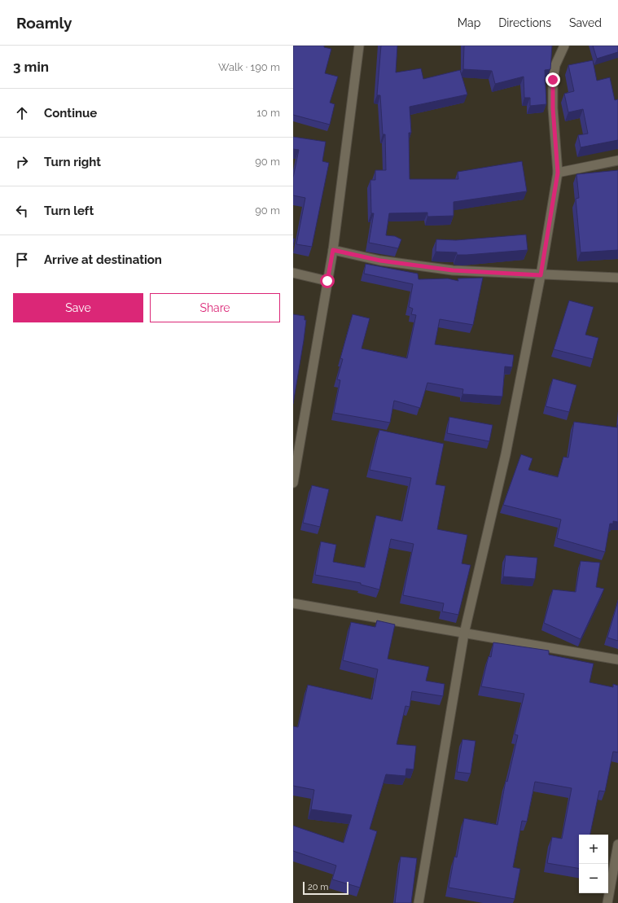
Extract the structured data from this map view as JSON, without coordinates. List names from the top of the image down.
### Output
{
  "scale_bar": "20 m",
  "page": {
    "header": "Roamly",
    "nav": ["Map", "Directions", "Saved"],
    "heading": ["3 min", "Walk · 190 m"],
    "list": [
      ["Continue", "10 m"],
      ["Turn right", "90 m"],
      ["Turn left", "90 m"],
      "Arrive at destination"
    ],
    "buttons": ["Save", "Share"],
    "map_buttons": ["+", "−"],
    "scale": "20 m"
  }
}
